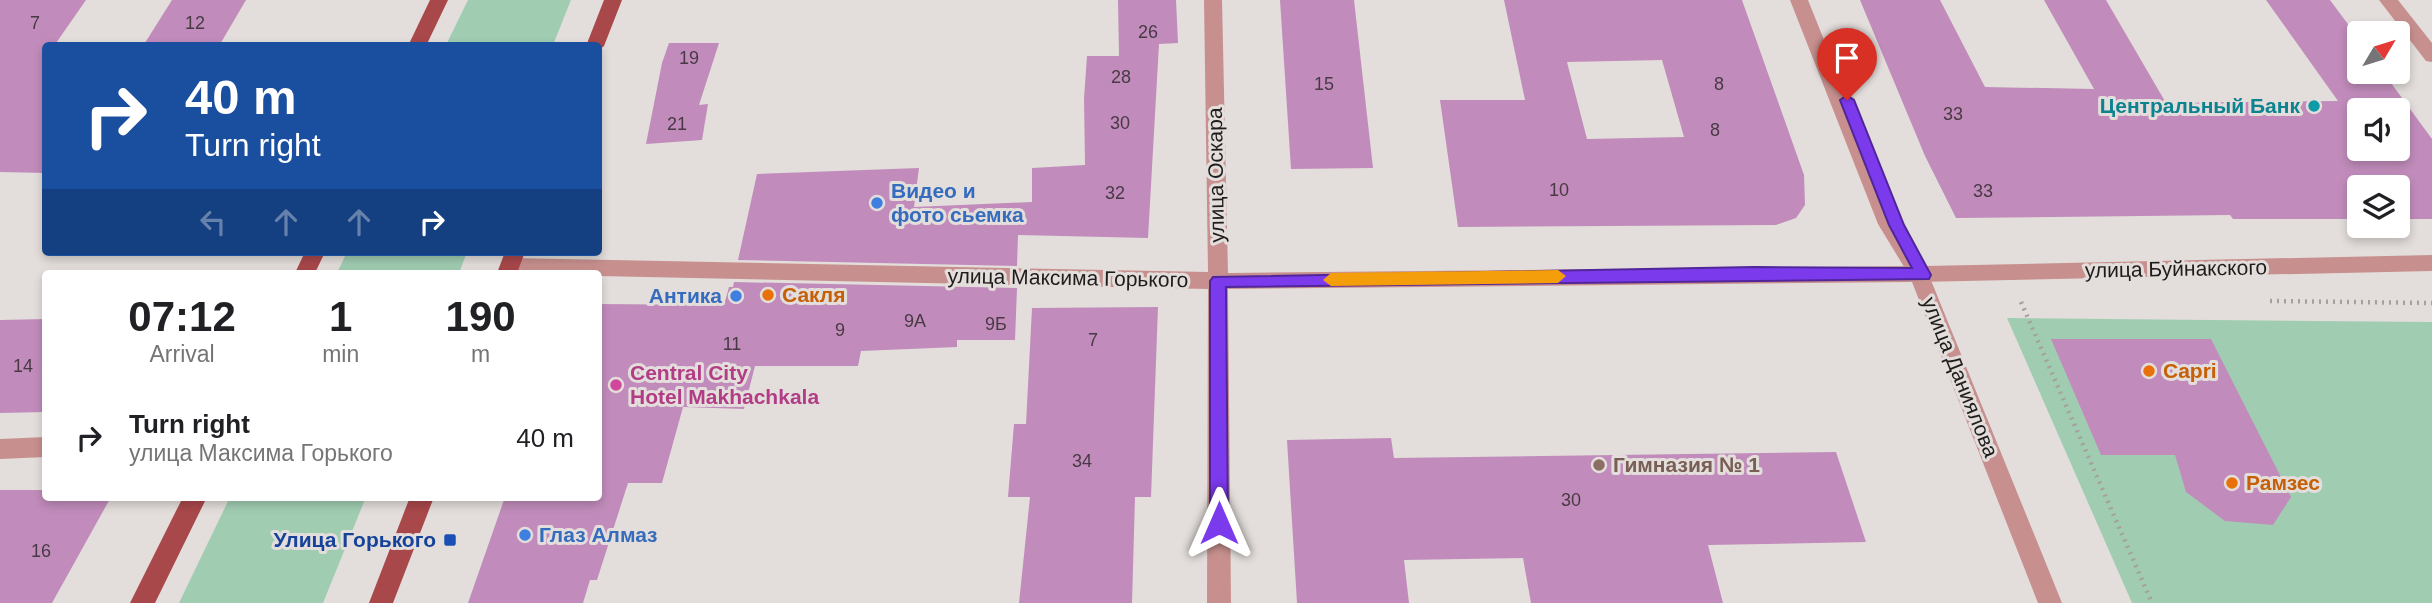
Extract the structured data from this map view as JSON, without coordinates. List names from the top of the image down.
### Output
{
  "streets": {
    "street": [
      "улица Оскара",
      "улица Буйнакского",
      "улица Максима Горького",
      "улица Даниялова"
    ]
  },
  "crossings": [
    ["улица Оскара", "улица Максима Горького"],
    ["улица Буйнакского", "улица Максима Горького"],
    ["улица Буйнакского", "улица Даниялова"],
    ["улица Максима Горького", "улица Даниялова"]
  ],
  "places": {
    "other": [
      "Центральный Банк",
      "Видео и фото сьемка",
      "Сакля",
      "Антика",
      "Capri",
      "Central City Hotel Makhachkala",
      "Гимназия № 1",
      "Рамзес",
      "Глаз Алмаз"
    ],
    "transit": ["Улица Горького"]
  },
  "house_numbers": [
    "7",
    "12",
    "26",
    "19",
    "28",
    "15",
    "8",
    "33",
    "30",
    "21",
    "8",
    "10",
    "33",
    "32",
    "9А",
    "9Б",
    "9",
    "7",
    "11",
    "14",
    "34",
    "30",
    "16"
  ],
  "north": "top right",
  "page": {
    "turn": ["40 m", "Turn right"],
    "eta": [
      "07:12",
      "Arrival",
      "1",
      "min",
      "190",
      "m"
    ],
    "list": [
      {
        "name": "Turn right",
        "note": "улица Максима Горького",
        "value": "40 m"
      }
    ]
  }
}
